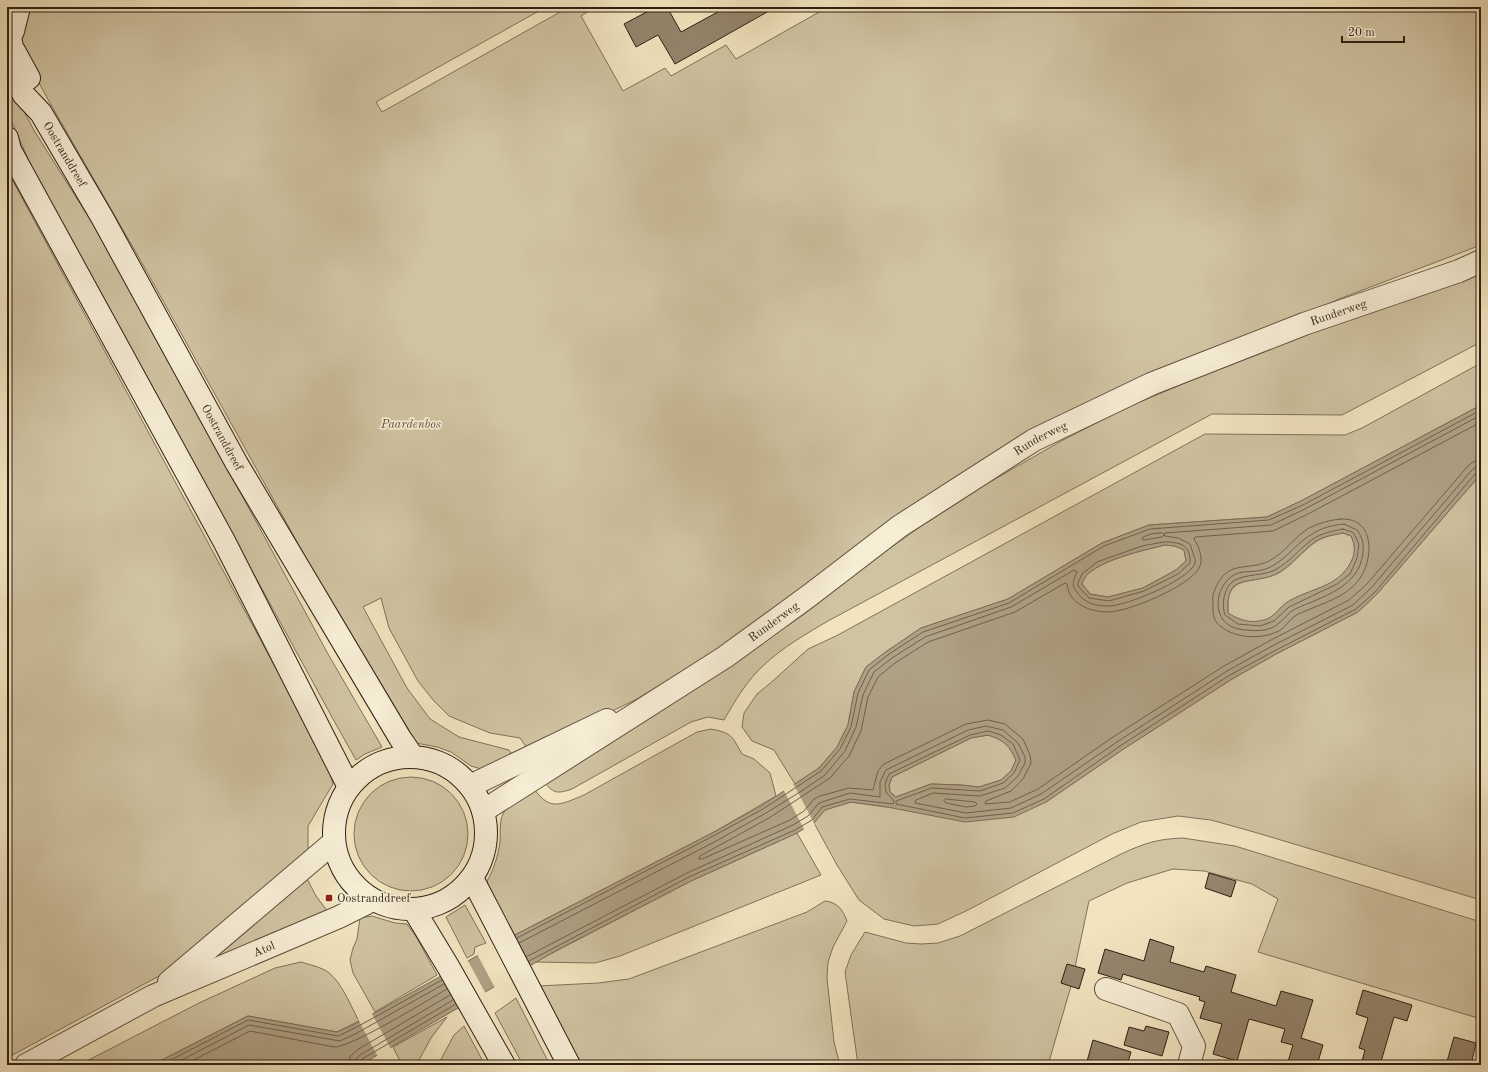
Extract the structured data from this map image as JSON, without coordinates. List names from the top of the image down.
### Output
{
  "streets": {
    "main road": ["Oostranddreef", "Runderweg", "Atol"]
  },
  "parks": ["Paardenbos"],
  "places": {
    "transit": ["Oostranddreef"]
  },
  "scale_bar": "20 m"
}
